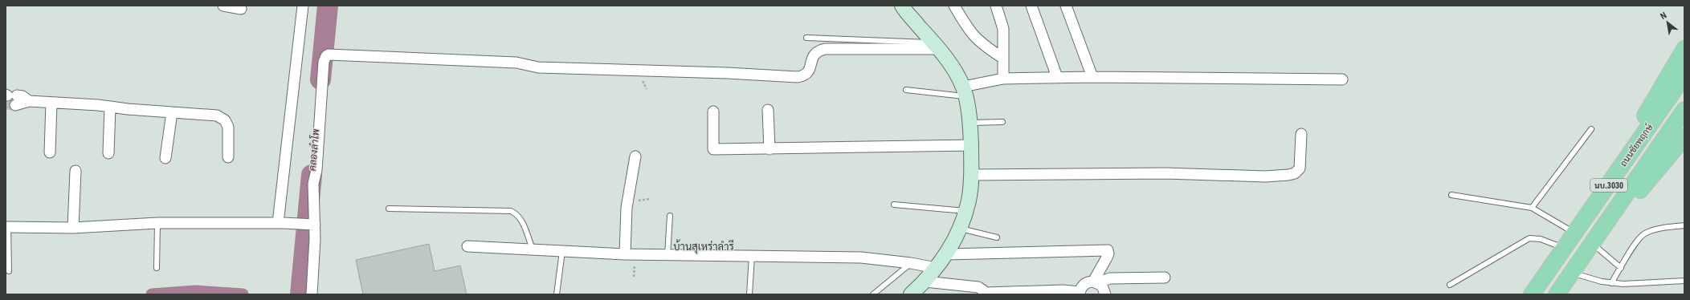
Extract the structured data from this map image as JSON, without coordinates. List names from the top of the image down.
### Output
{
  "streets": {
    "main road": ["ถนนชัยพฤกษ์", "นบ.3030"]
  },
  "districts": ["บ้านสุเหร่าลำรี"],
  "water": ["คลองลำโพ"],
  "north": "top left"
}
